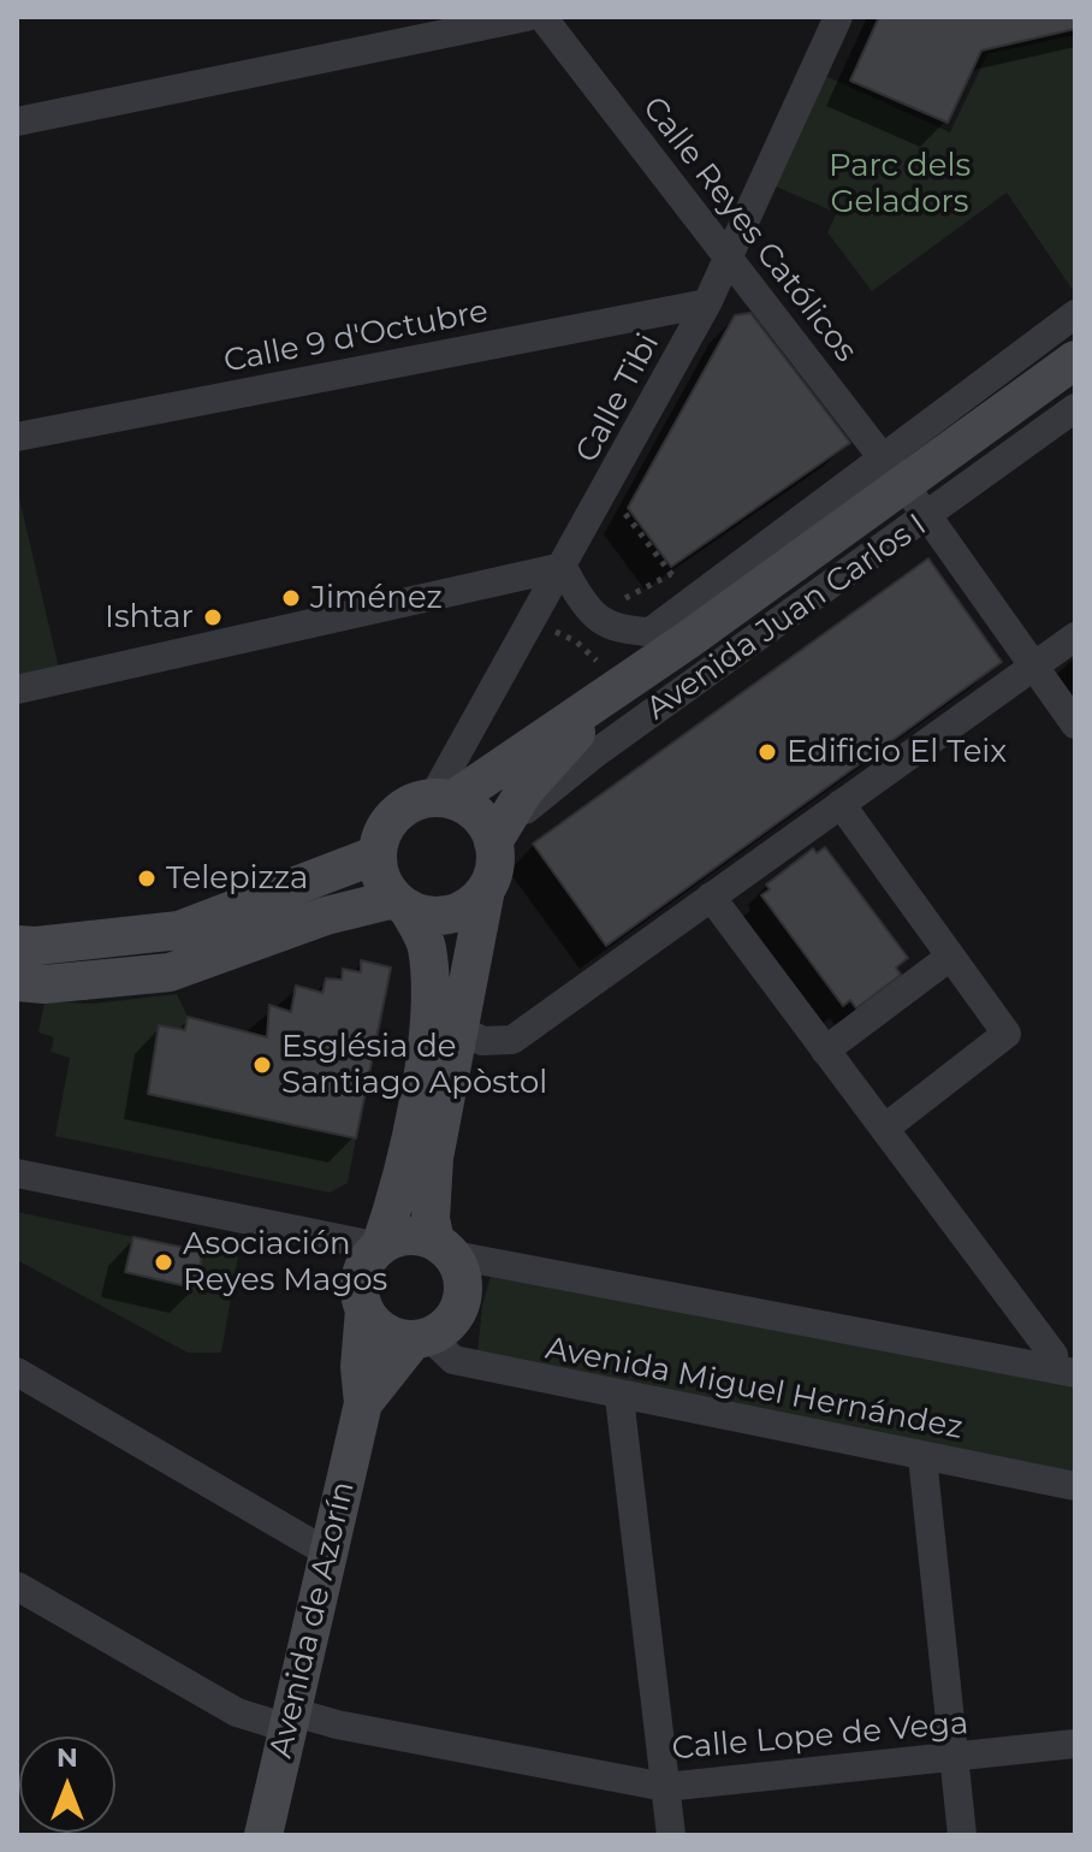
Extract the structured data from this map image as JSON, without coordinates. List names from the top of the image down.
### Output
{
  "streets": {
    "main road": ["Avenida Juan Carlos I", "Avenida de Azorín"],
    "street": [
      "Calle Reyes Católicos",
      "Calle 9 d'Octubre",
      "Calle Tibi",
      "Avenida Miguel Hernández",
      "Calle Lope de Vega"
    ]
  },
  "crossings": [
    ["Calle Reyes Católicos", "Calle Tibi"],
    ["Calle Reyes Católicos", "Avenida Juan Carlos I"],
    ["Calle 9 d'Octubre", "Calle Tibi"],
    ["Calle Tibi", "Avenida Juan Carlos I"],
    ["Avenida Miguel Hernández", "Avenida de Azorín"],
    ["Avenida de Azorín", "Calle Lope de Vega"]
  ],
  "parks": ["Parc dels Geladors"],
  "places": [
    "Jiménez",
    "Ishtar",
    "Edificio El Teix",
    "Telepizza",
    "Església de Santiago Apòstol",
    "Asociación Reyes Magos"
  ],
  "north": "top"
}
